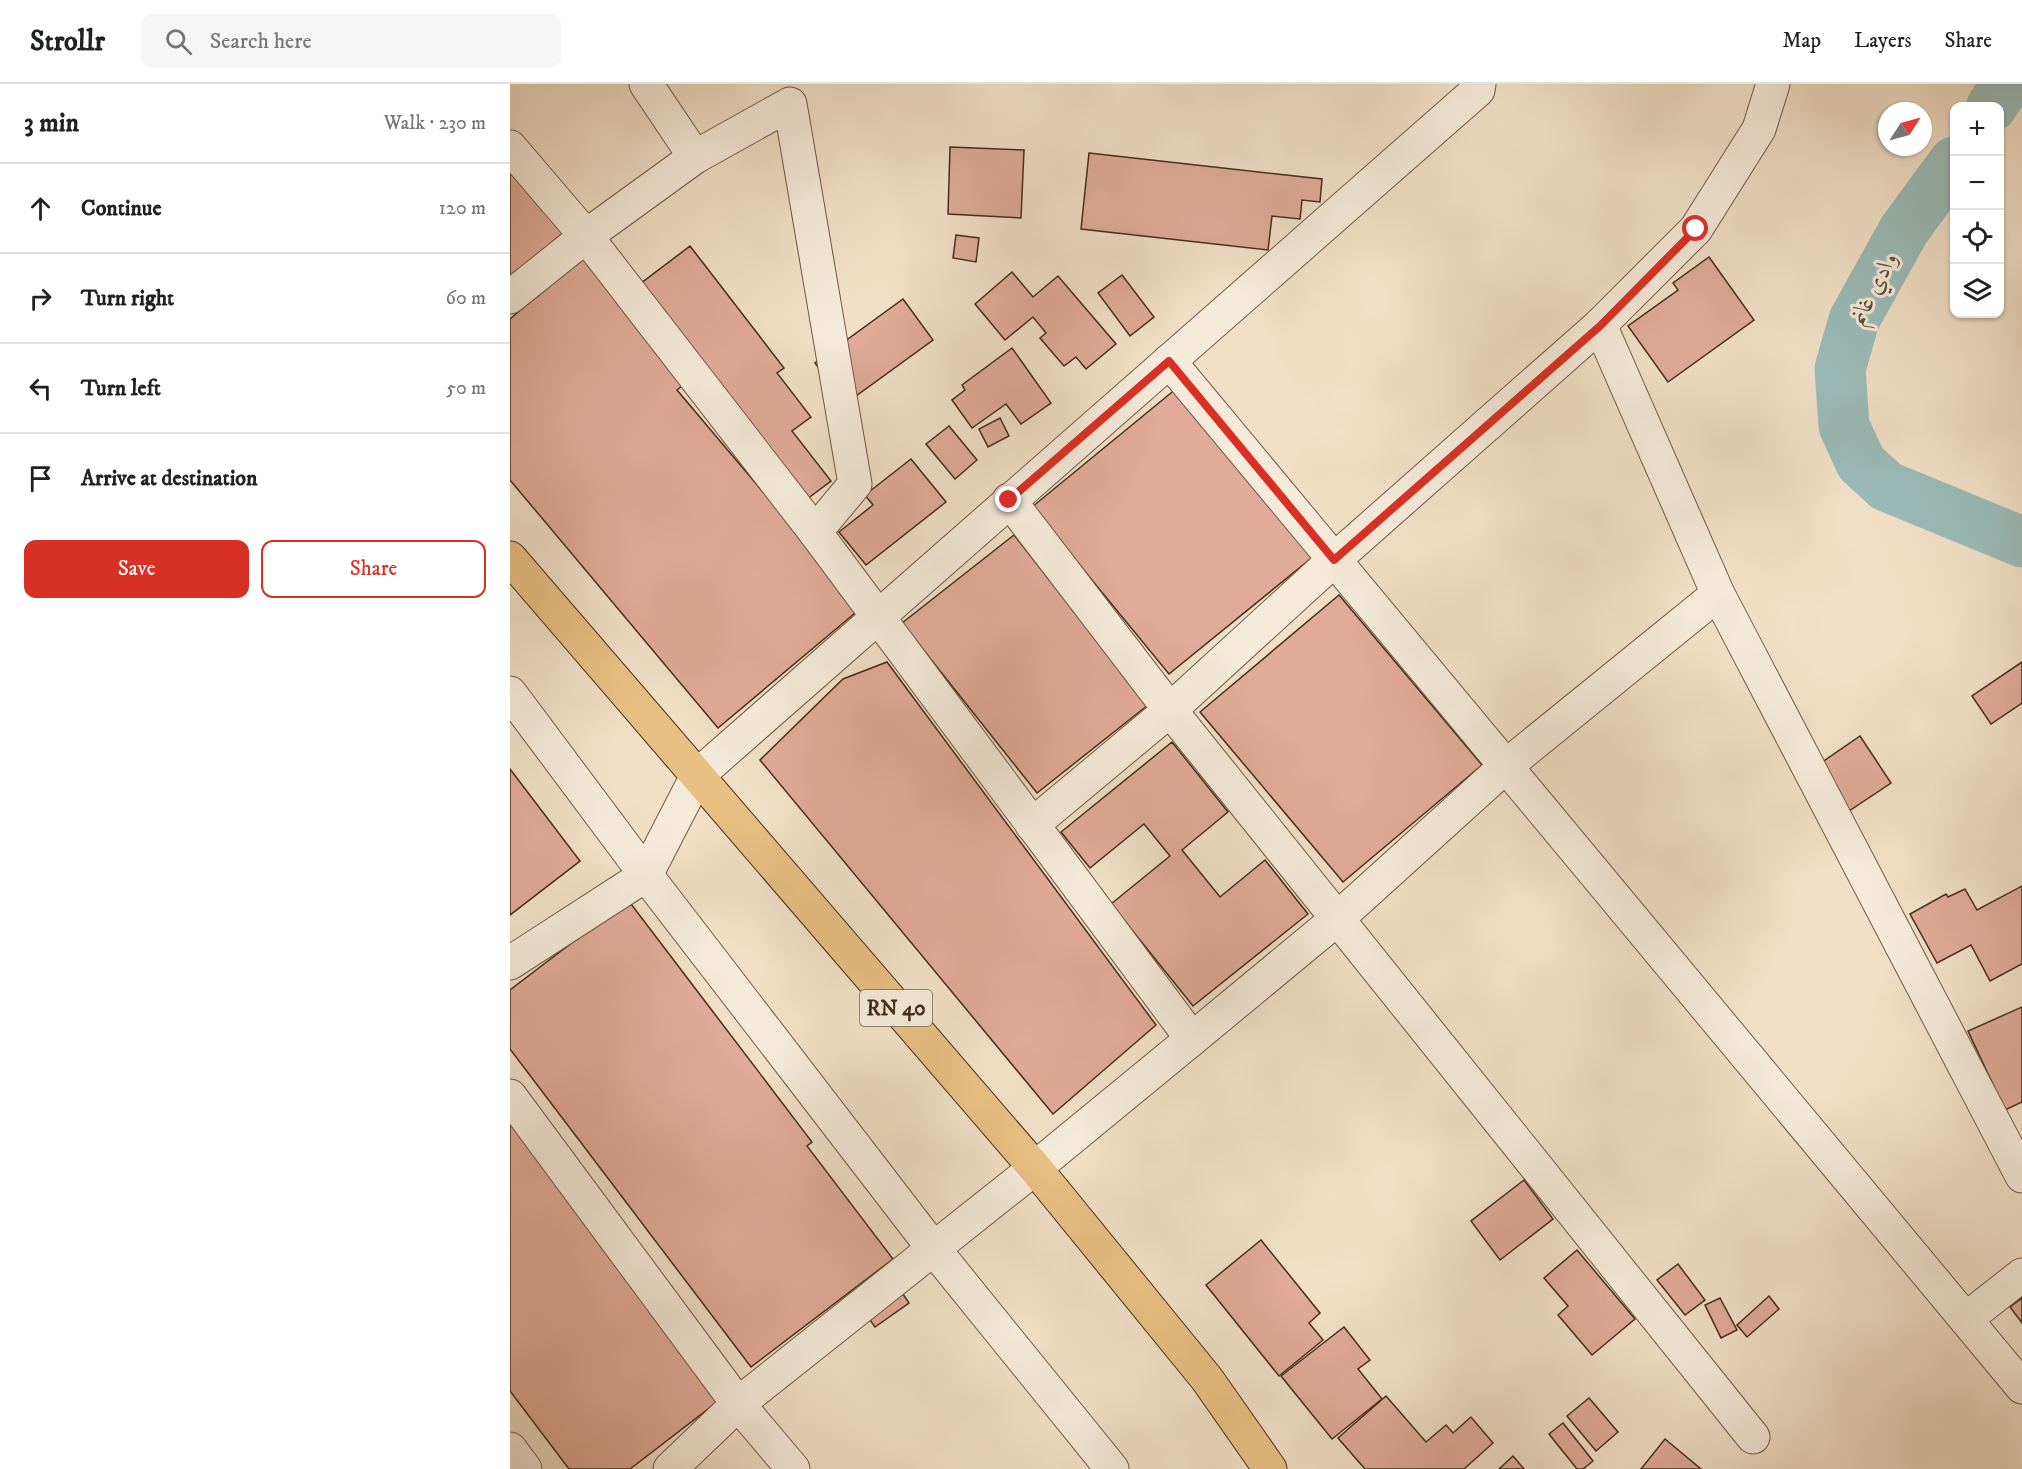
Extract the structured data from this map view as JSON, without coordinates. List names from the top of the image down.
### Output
{
  "streets": {
    "main road": ["RN 40"]
  },
  "water": ["وادي غانم"],
  "north": "top right",
  "page": {
    "header": "Strollr",
    "search": "Search here",
    "nav": ["Map", "Layers", "Share"],
    "heading": ["3 min", "Walk · 230 m"],
    "map_buttons": ["+", "−"],
    "list": [
      ["Continue", "120 m"],
      ["Turn right", "60 m"],
      ["Turn left", "50 m"],
      "Arrive at destination"
    ],
    "buttons": ["Save", "Share"]
  }
}
